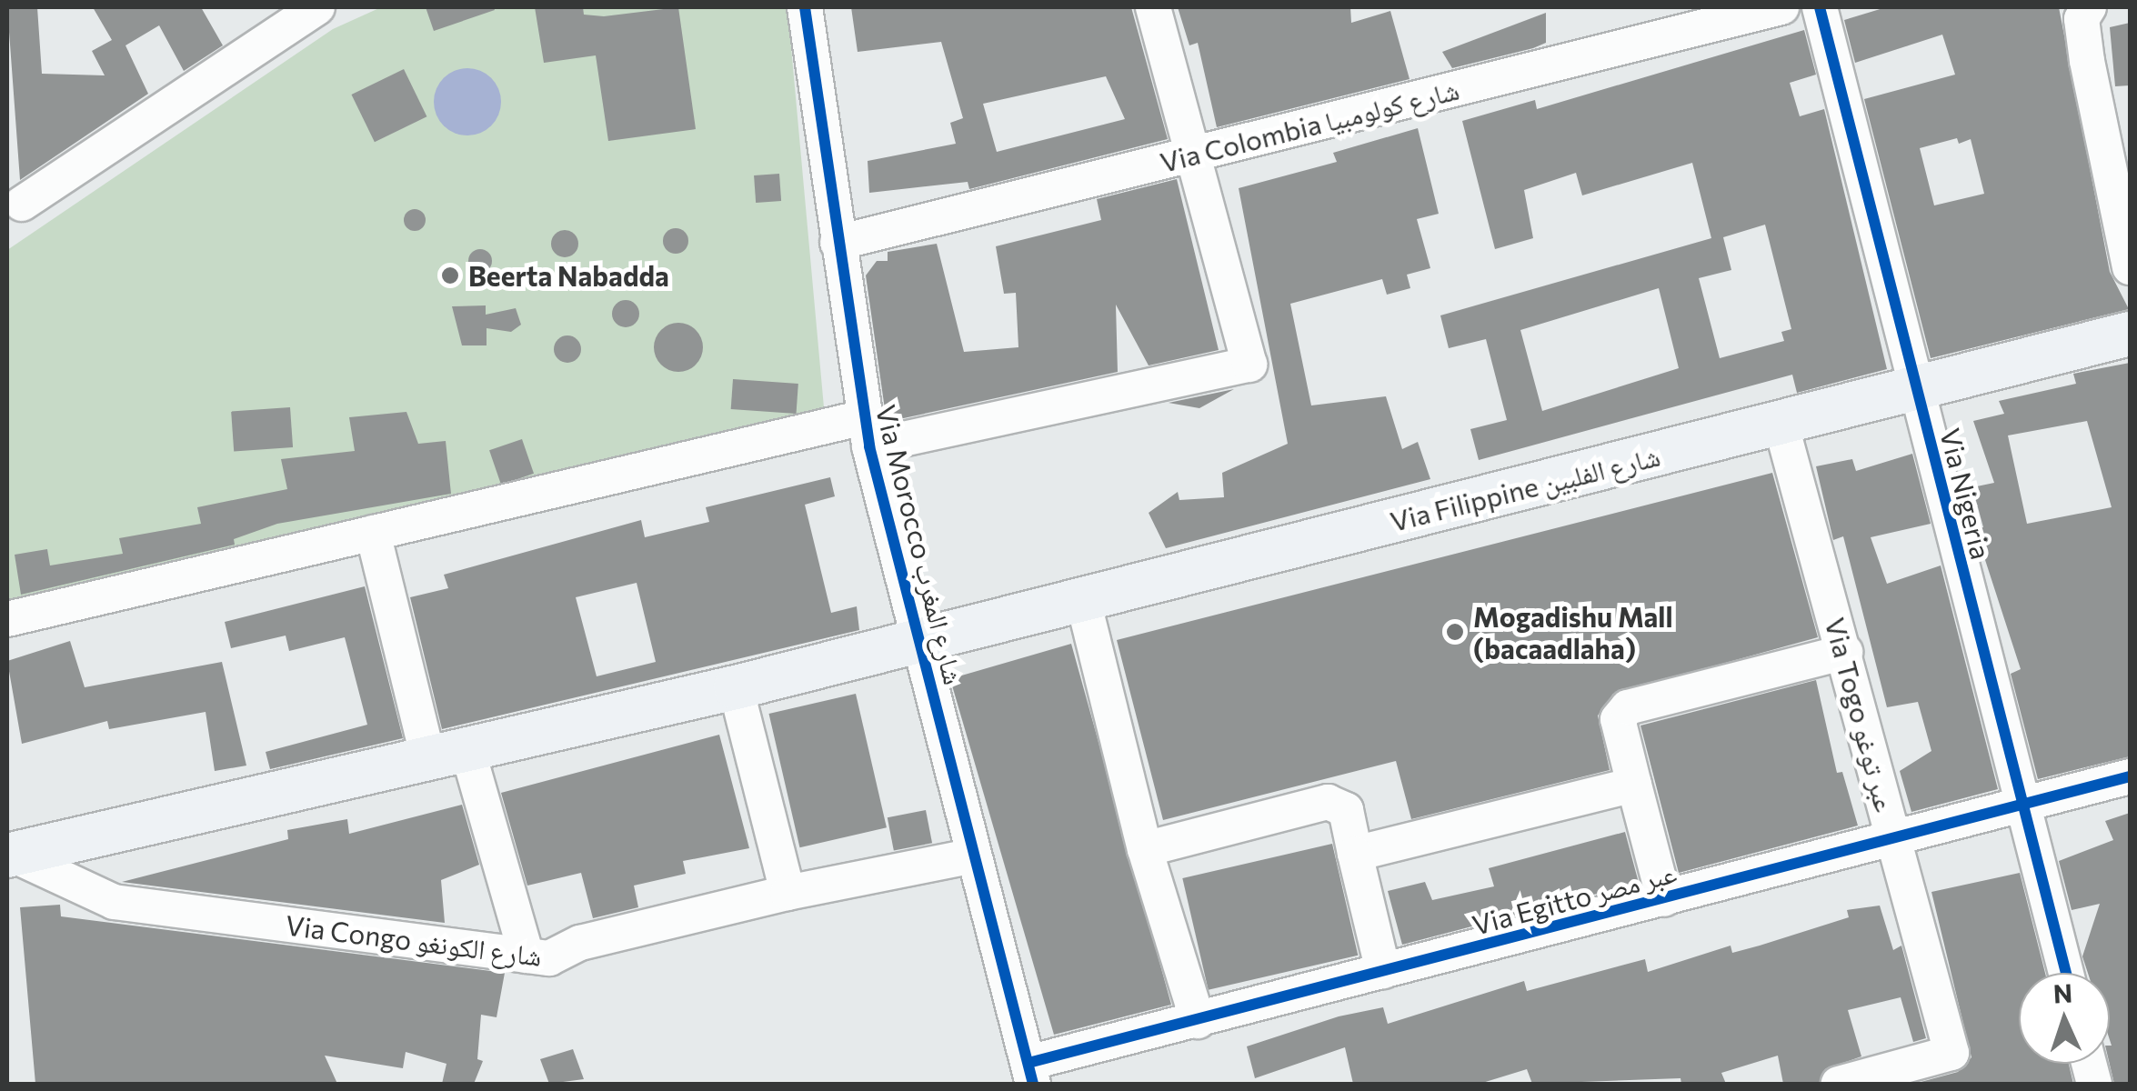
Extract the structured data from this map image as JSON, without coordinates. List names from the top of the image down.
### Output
{
  "streets": {
    "main road": ["Via Filippine شارع الفلبين", "Via Congo شارع الكونغو"],
    "street": [
      "Via Colombia شارع كولومبيا",
      "Via Nigeria",
      "Via Morocco شارع المغرب",
      "Via Togo عبر توغو",
      "Via Egitto عبر مصر"
    ]
  },
  "crossings": [
    ["Via Colombia شارع كولومبيا", "Via Morocco شارع المغرب"],
    ["Via Filippine شارع الفلبين", "Via Nigeria"],
    ["Via Filippine شارع الفلبين", "Via Morocco شارع المغرب"],
    ["Via Filippine شارع الفلبين", "Via Togo عبر توغو"],
    ["Via Filippine شارع الفلبين", "Via Congo شارع الكونغو"],
    ["Via Nigeria", "Via Egitto عبر مصر"],
    ["Via Morocco شارع المغرب", "Via Egitto عبر مصر"],
    ["Via Morocco شارع المغرب", "Via Congo شارع الكونغو"],
    ["Via Togo عبر توغو", "Via Egitto عبر مصر"]
  ],
  "places": ["Beerta Nabadda", "Mogadishu Mall (bacaadlaha)"],
  "north": "top"
}
